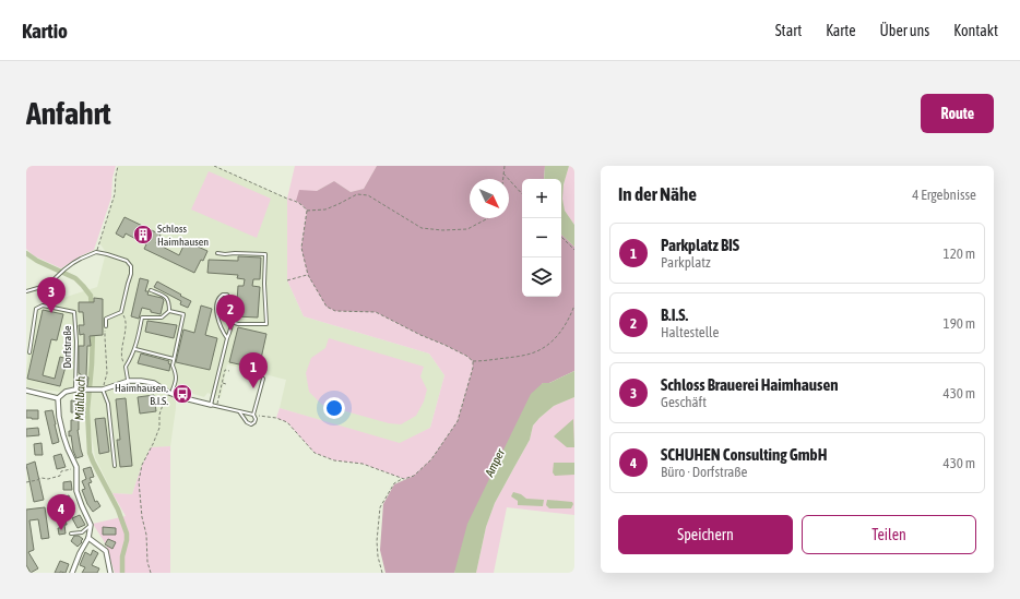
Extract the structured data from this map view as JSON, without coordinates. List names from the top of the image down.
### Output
{
  "streets": {
    "lane": ["Dorfstraße"]
  },
  "water": ["Mühlbach", "Amper"],
  "places": {
    "building": ["Schloss Haimhausen"],
    "bus stop": ["Haimhausen, B.I.S."]
  },
  "north": "bottom right",
  "page": {
    "header": "Kartio",
    "nav": [
      "Start",
      "Karte",
      "Über uns",
      "Kontakt"
    ],
    "buttons": [
      "Route",
      ["Speichern", "Teilen"]
    ],
    "title": "Anfahrt",
    "heading": ["In der Nähe", "4 Ergebnisse"],
    "map_buttons": ["+", "−"],
    "list": [
      {
        "mark": "1",
        "name": "Parkplatz BIS",
        "note": "Parkplatz",
        "value": "120 m"
      },
      {
        "mark": "2",
        "name": "B.I.S.",
        "note": "Haltestelle",
        "value": "190 m"
      },
      {
        "mark": "3",
        "name": "Schloss Brauerei Haimhausen",
        "note": "Geschäft",
        "value": "430 m"
      },
      {
        "mark": "4",
        "name": "SCHUHEN Consulting GmbH",
        "note": "Büro · Dorfstraße",
        "value": "430 m"
      }
    ],
    "pins": [
      "3",
      "2",
      "1",
      "4"
    ]
  }
}
